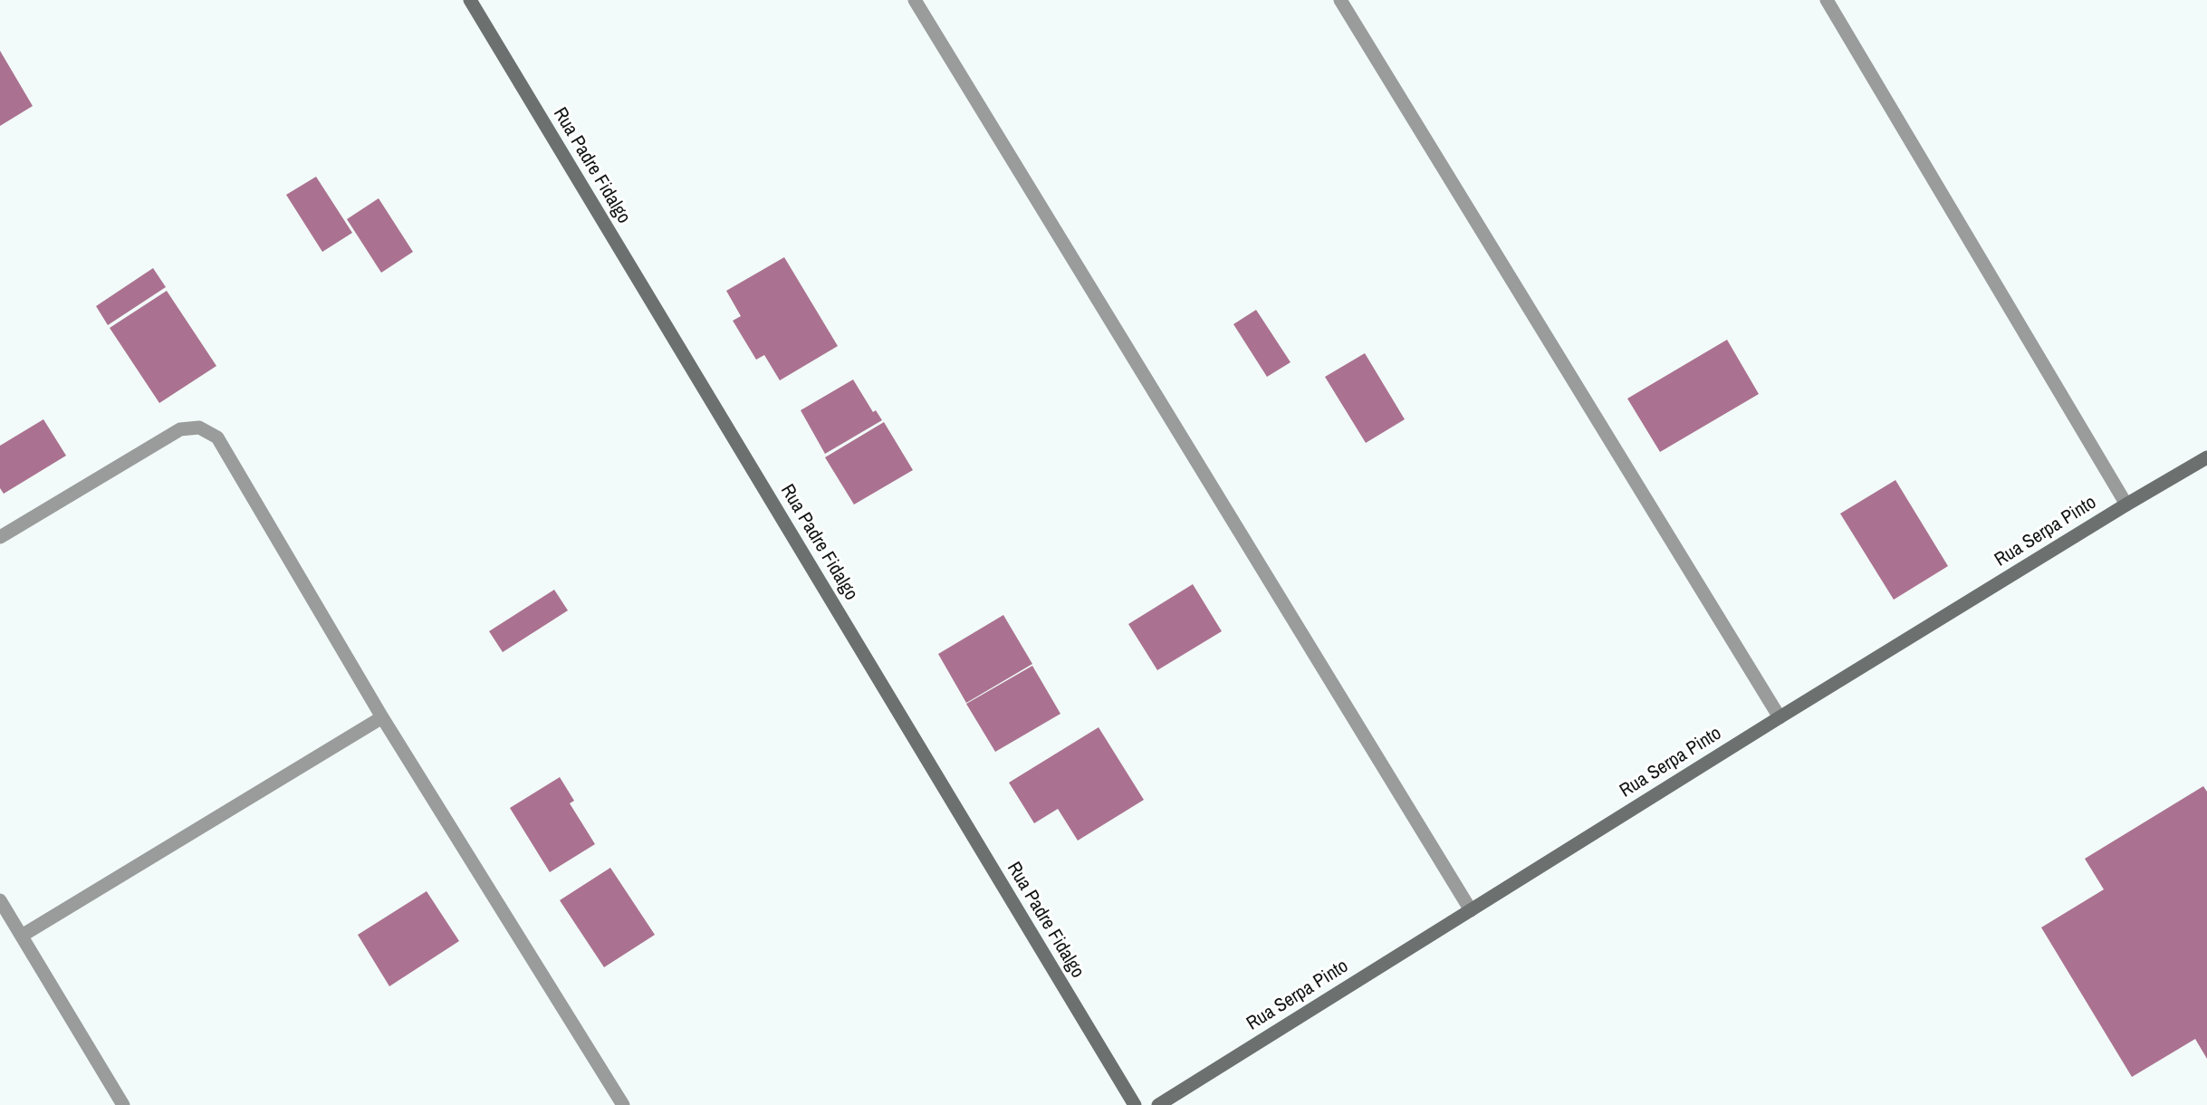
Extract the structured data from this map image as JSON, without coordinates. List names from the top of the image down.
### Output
{
  "streets": {
    "street": ["Rua Padre Fidalgo", "Rua Serpa Pinto"]
  }
}
